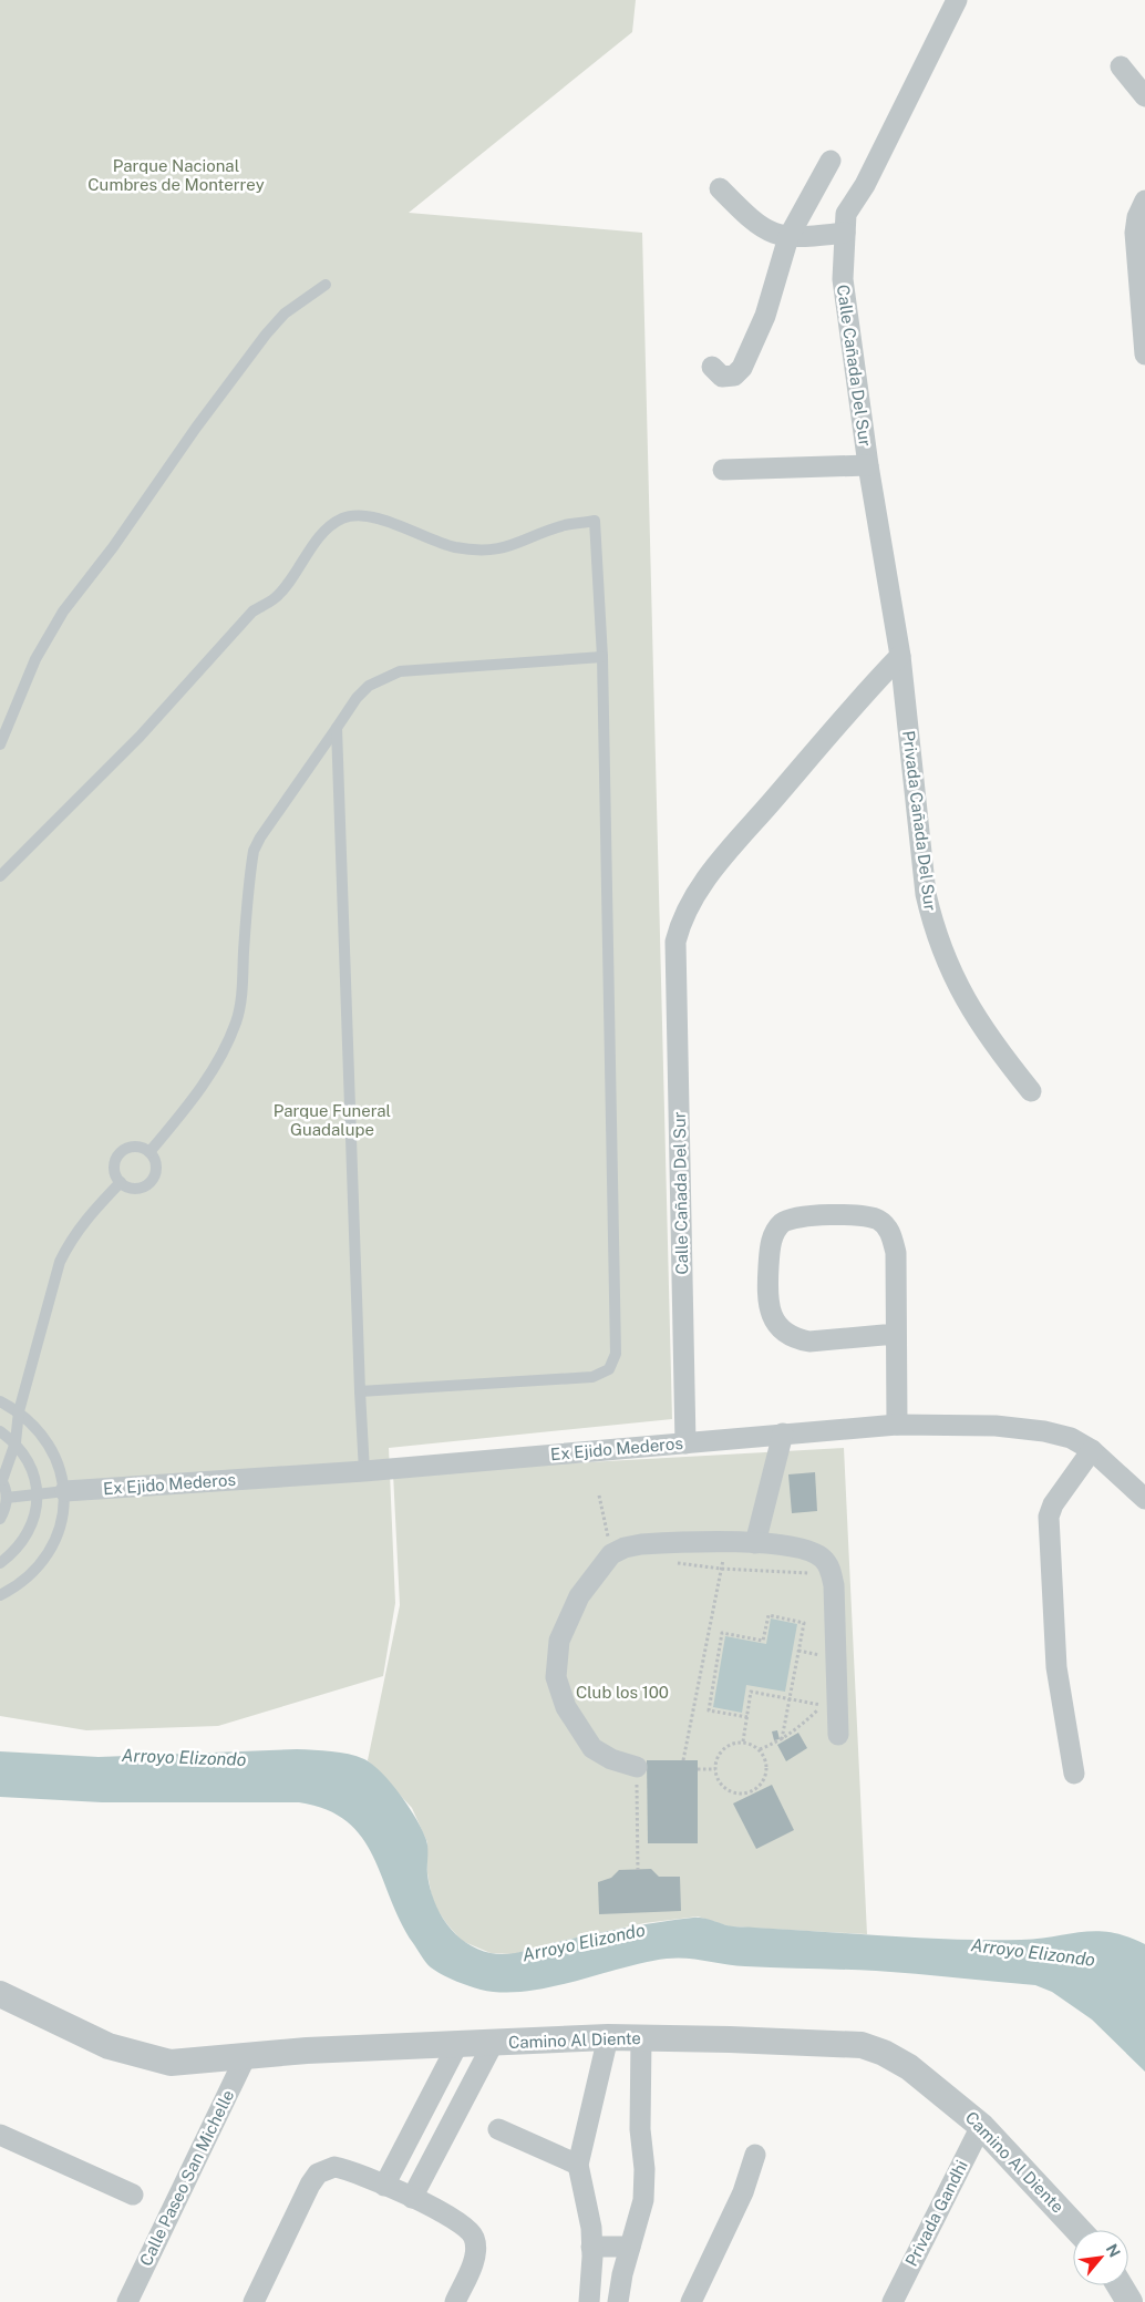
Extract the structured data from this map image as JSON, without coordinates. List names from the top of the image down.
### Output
{
  "streets": {
    "street": [
      "Calle Cañada Del Sur",
      "Privada Cañada Del Sur",
      "Ex Ejido Mederos",
      "Camino Al Diente",
      "Calle Paseo San Michelle",
      "Privada Gandhi"
    ]
  },
  "crossings": [
    ["Calle Cañada Del Sur", "Privada Cañada Del Sur"],
    ["Calle Cañada Del Sur", "Ex Ejido Mederos"],
    ["Camino Al Diente", "Calle Paseo San Michelle"],
    ["Camino Al Diente", "Privada Gandhi"]
  ],
  "water": ["Arroyo Elizondo"],
  "parks": ["Parque Nacional Cumbres de Monterrey", "Parque Funeral Guadalupe", "Club los 100"],
  "north": "top right"
}
